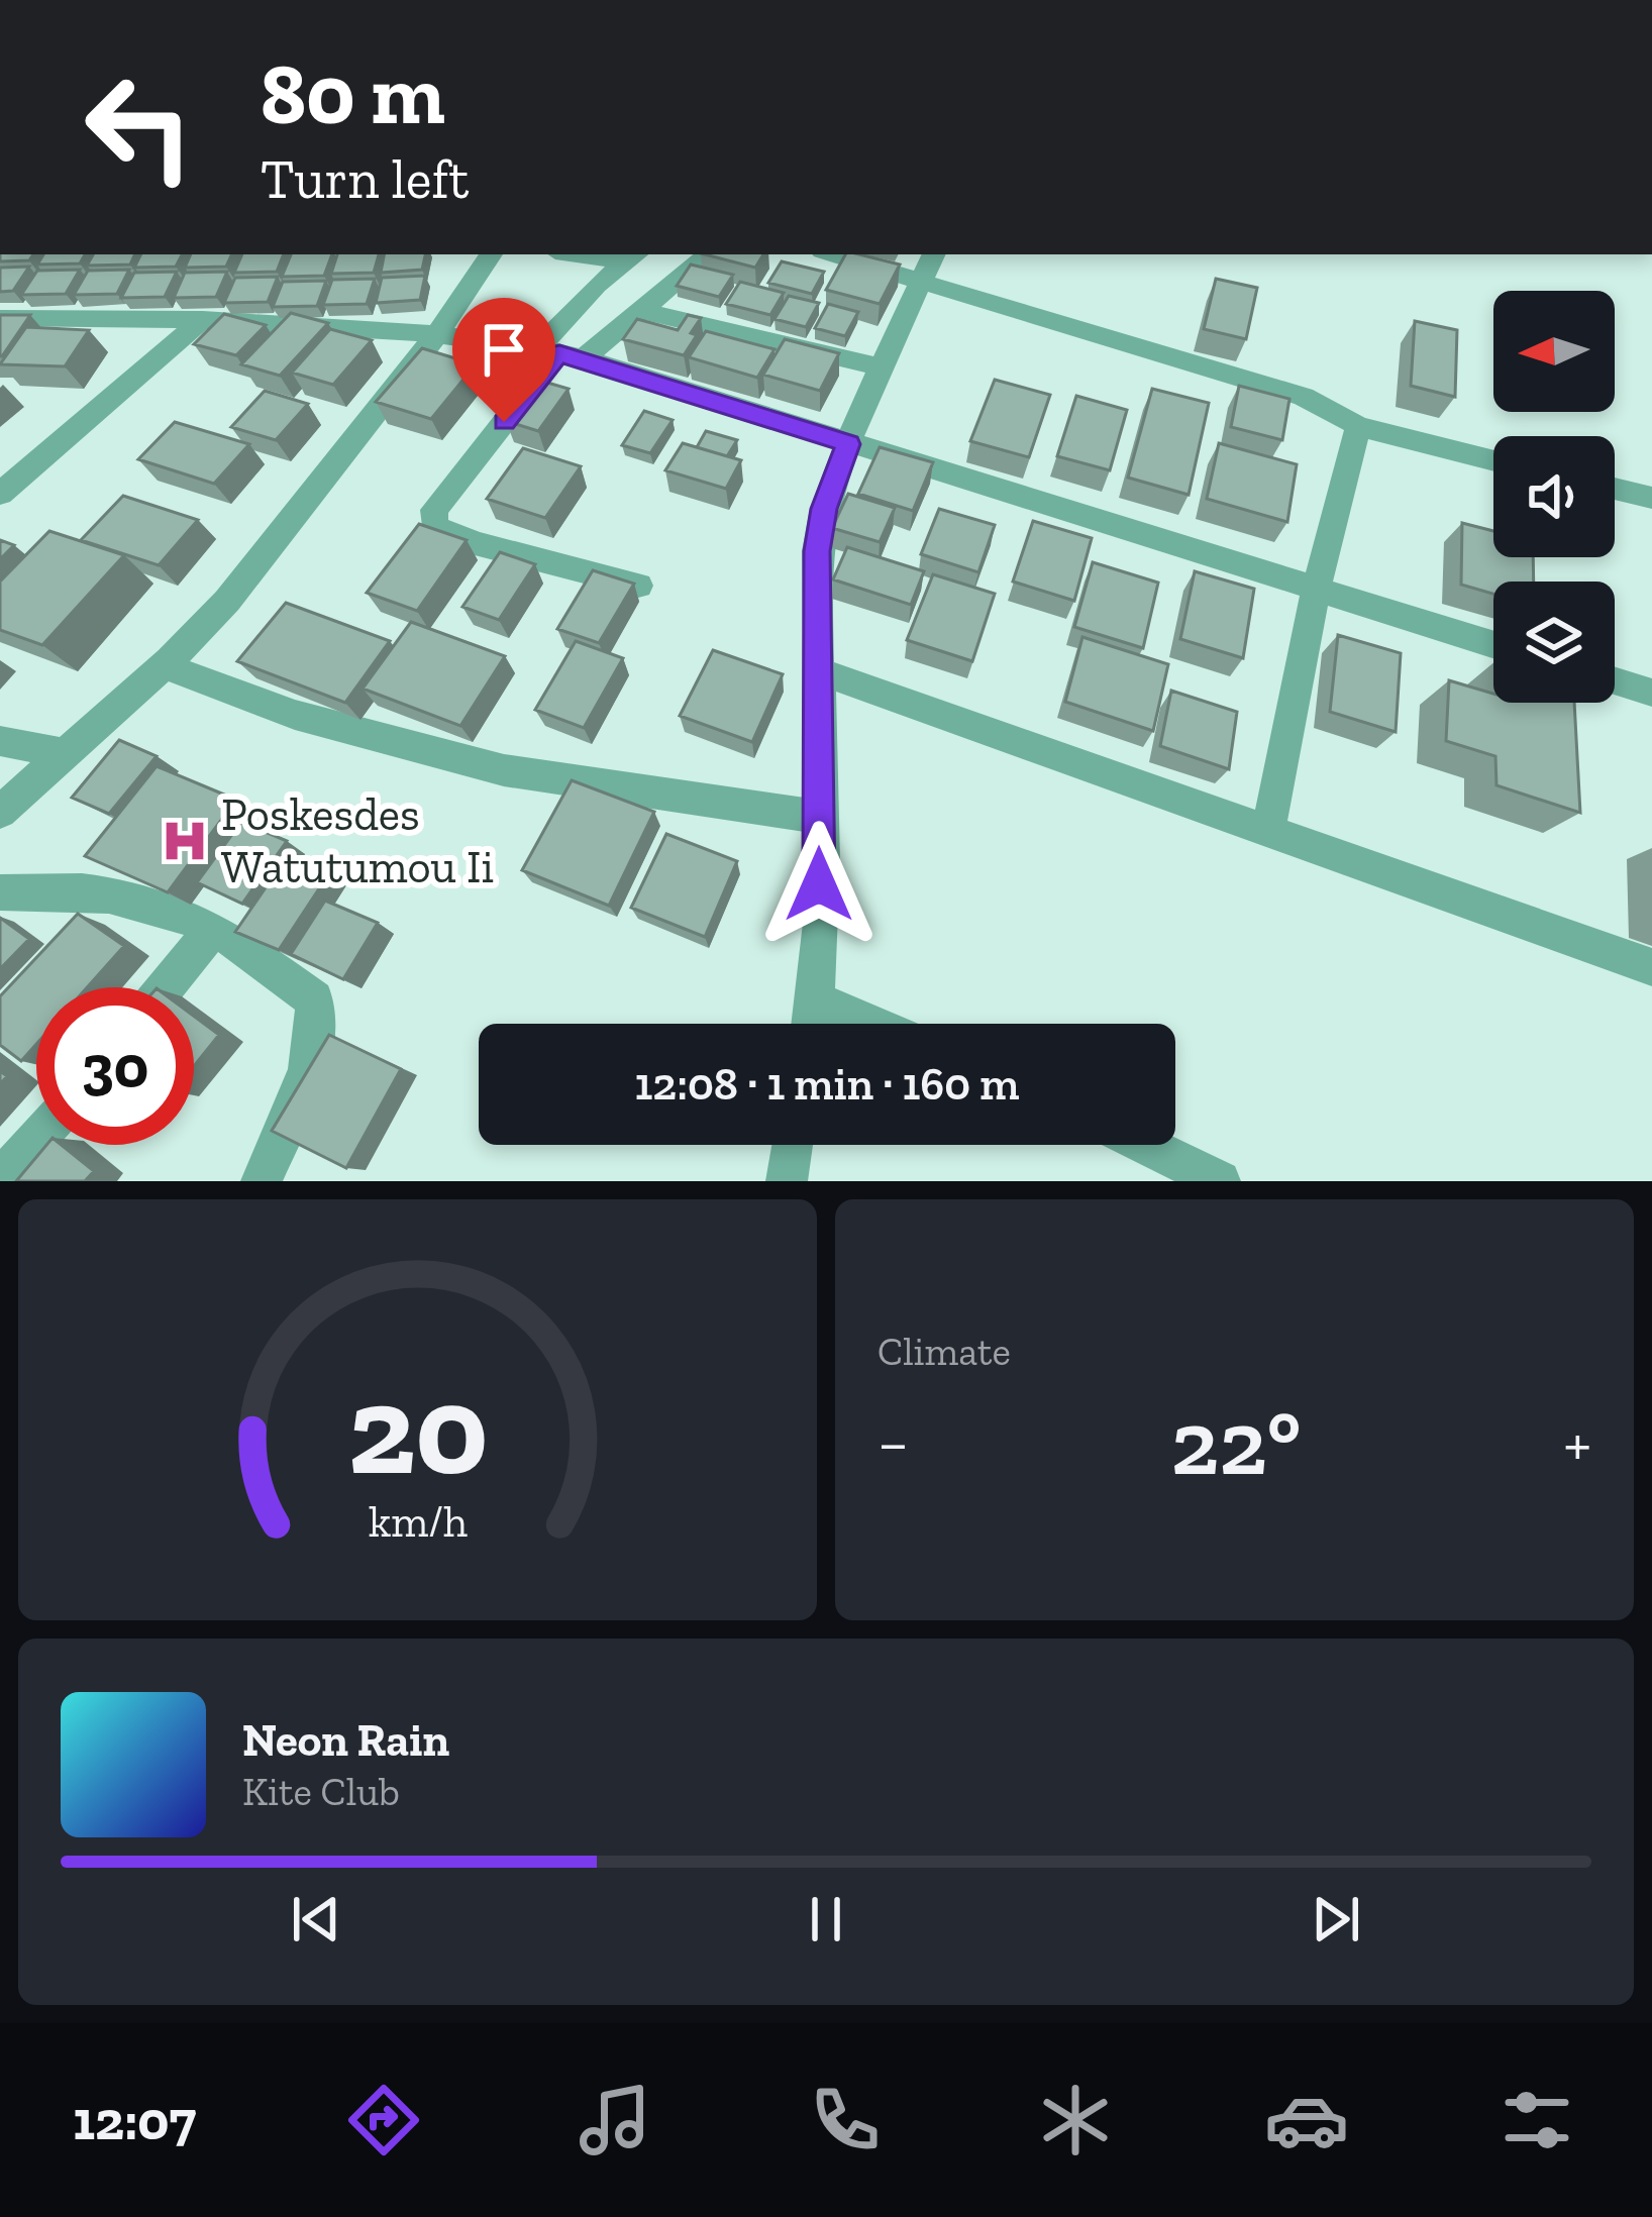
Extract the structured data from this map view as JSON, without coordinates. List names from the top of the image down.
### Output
{
  "places": {
    "hospital": ["Poskesdes Watutumou Ii"]
  },
  "north": "left",
  "page": {
    "turn": ["80 m", "Turn left"],
    "limit": "30",
    "trip": "12:08 · 1 min · 160 m",
    "tile": "Climate",
    "heat": ["−", "22°", "+"],
    "song": ["Neon Rain", "Kite Club"],
    "tabs": "12:07",
    "gauge": ["20", "km/h"]
  }
}
